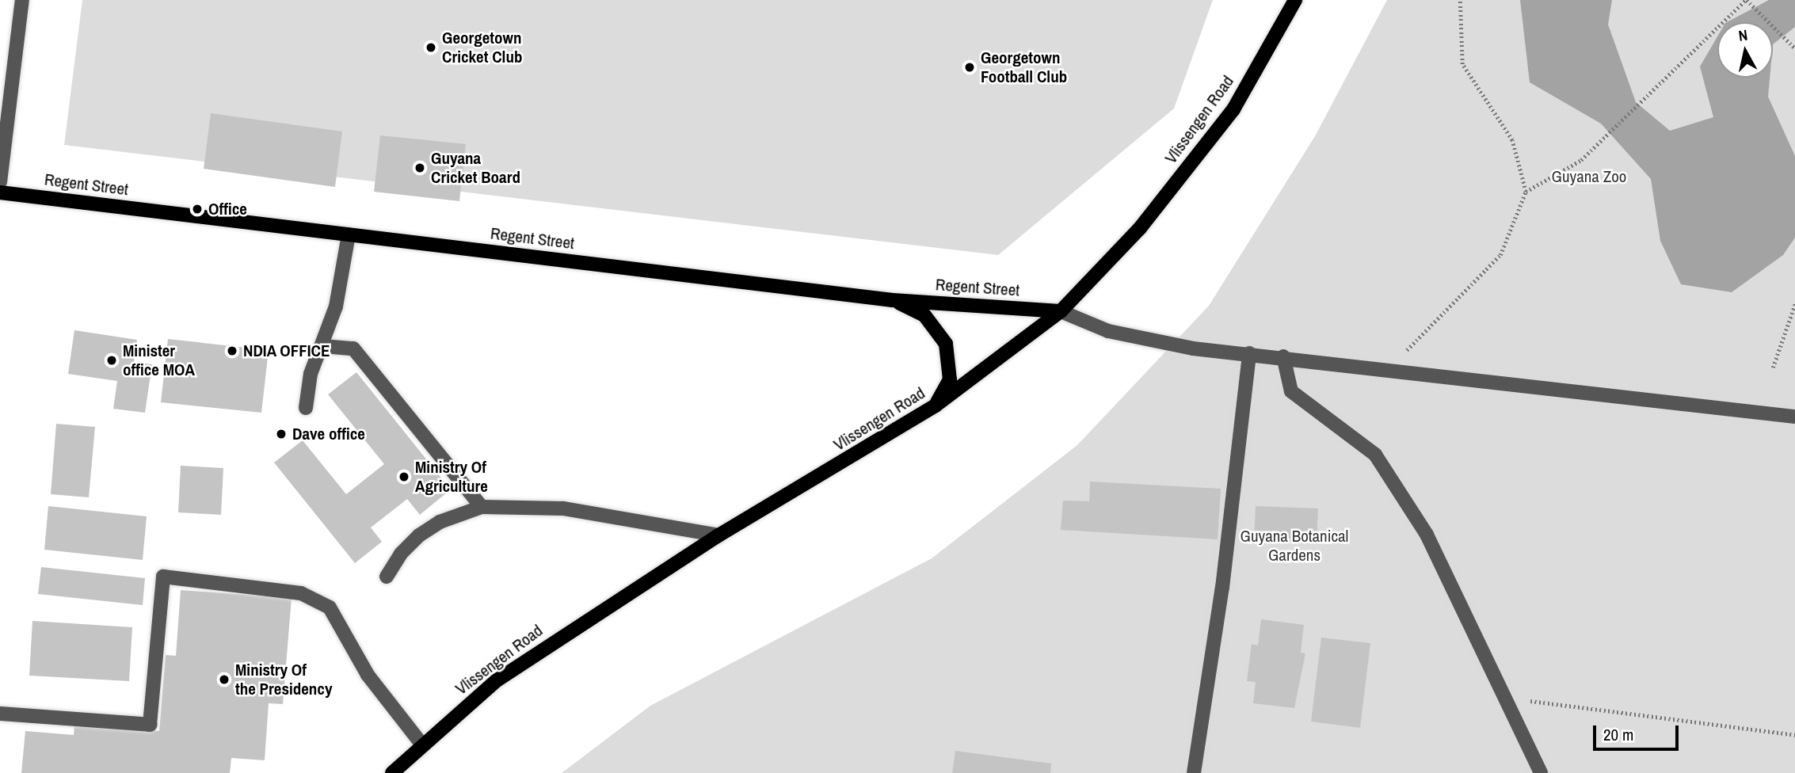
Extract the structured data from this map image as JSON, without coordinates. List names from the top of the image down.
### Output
{
  "streets": {
    "main road": ["Vlissengen Road", "Regent Street"]
  },
  "crossings": [
    ["Vlissengen Road", "Regent Street"]
  ],
  "parks": ["Guyana Zoo", "Guyana Botanical Gardens"],
  "places": [
    "Georgetown Cricket Club",
    "Georgetown Football Club",
    "Guyana Cricket Board",
    "Office",
    "NDIA OFFICE",
    "Minister office MOA",
    "Dave office",
    "Ministry Of Agriculture",
    "Ministry Of the Presidency"
  ],
  "scale_bar": "20 m",
  "north": "top"
}
